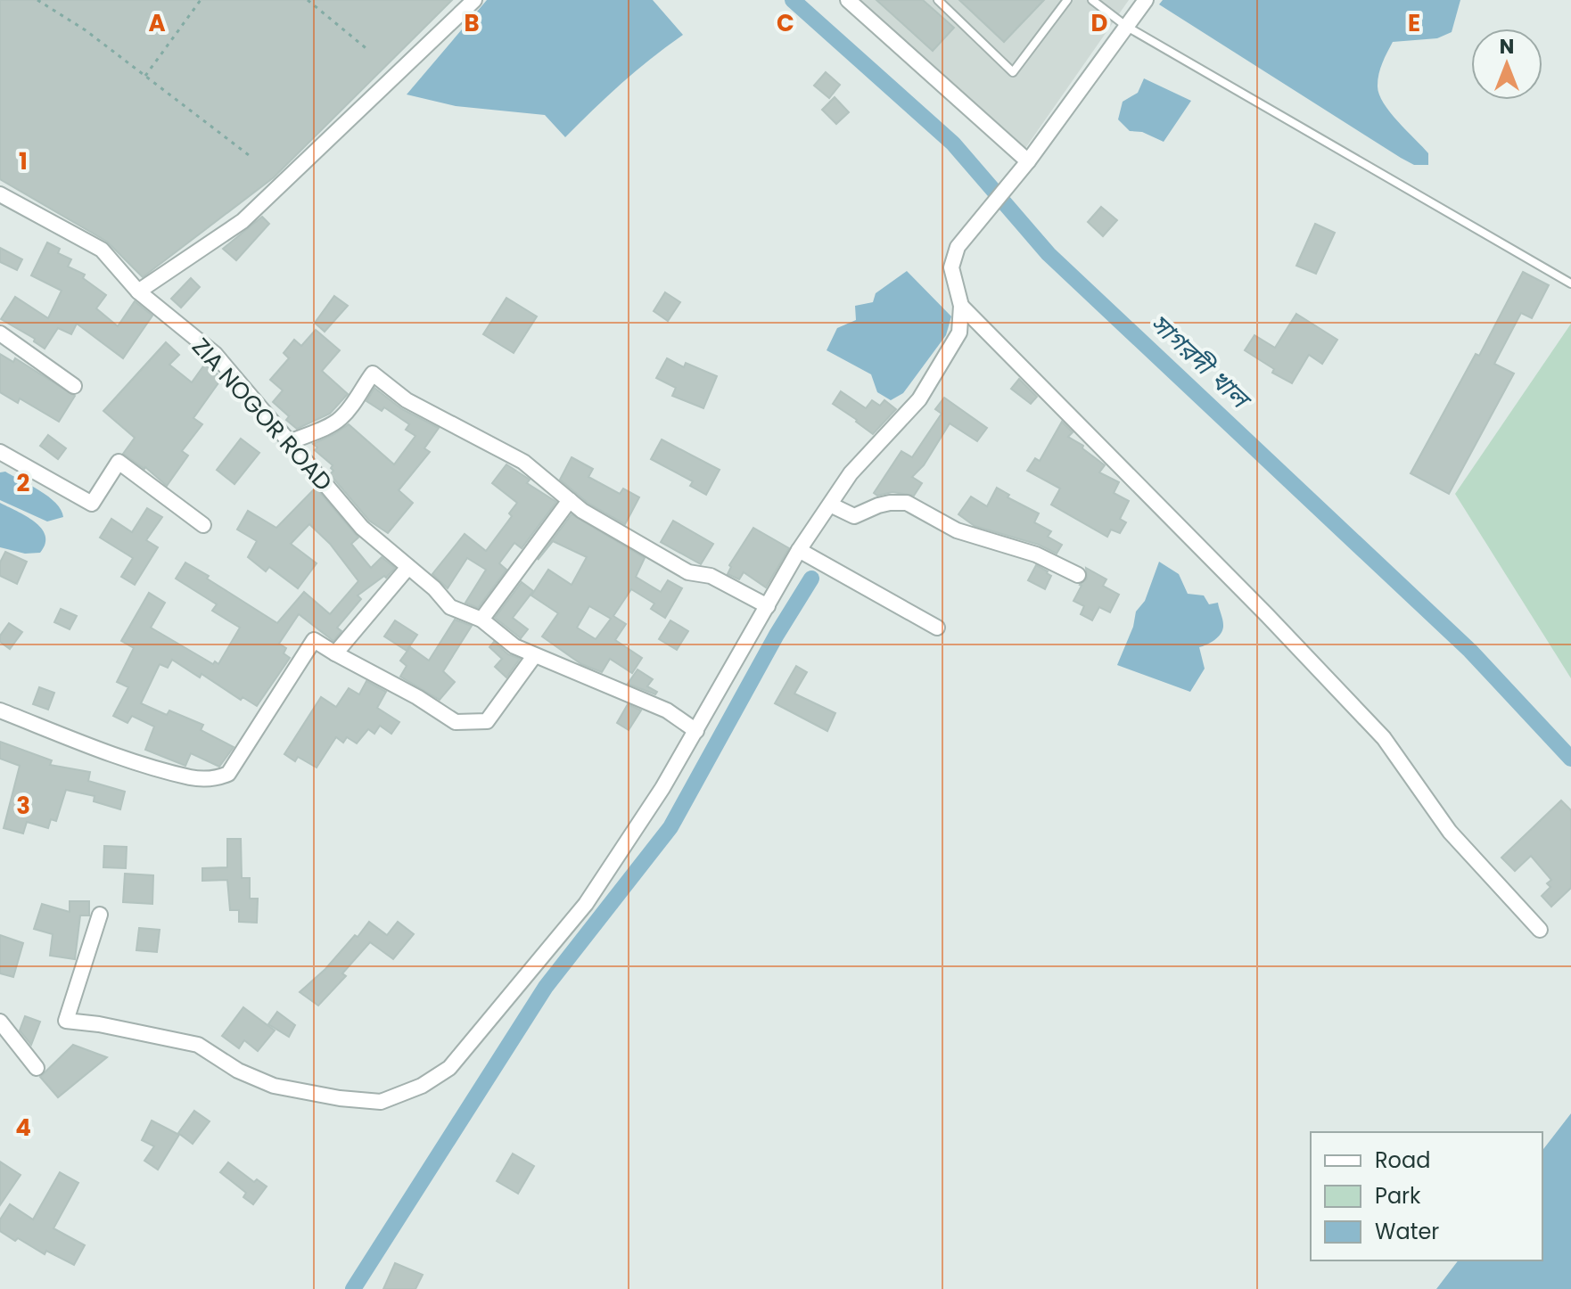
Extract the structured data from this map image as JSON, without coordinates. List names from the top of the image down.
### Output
{
  "streets": {
    "street": ["ZIA NOGOR ROAD"]
  },
  "water": ["সাগরদী খাল"],
  "legend": ["Road", "Park", "Water"],
  "north": "top",
  "grid": {
    "columns": [
      "A",
      "B",
      "C",
      "D",
      "E"
    ],
    "rows": [
      "1",
      "2",
      "3",
      "4"
    ]
  }
}
